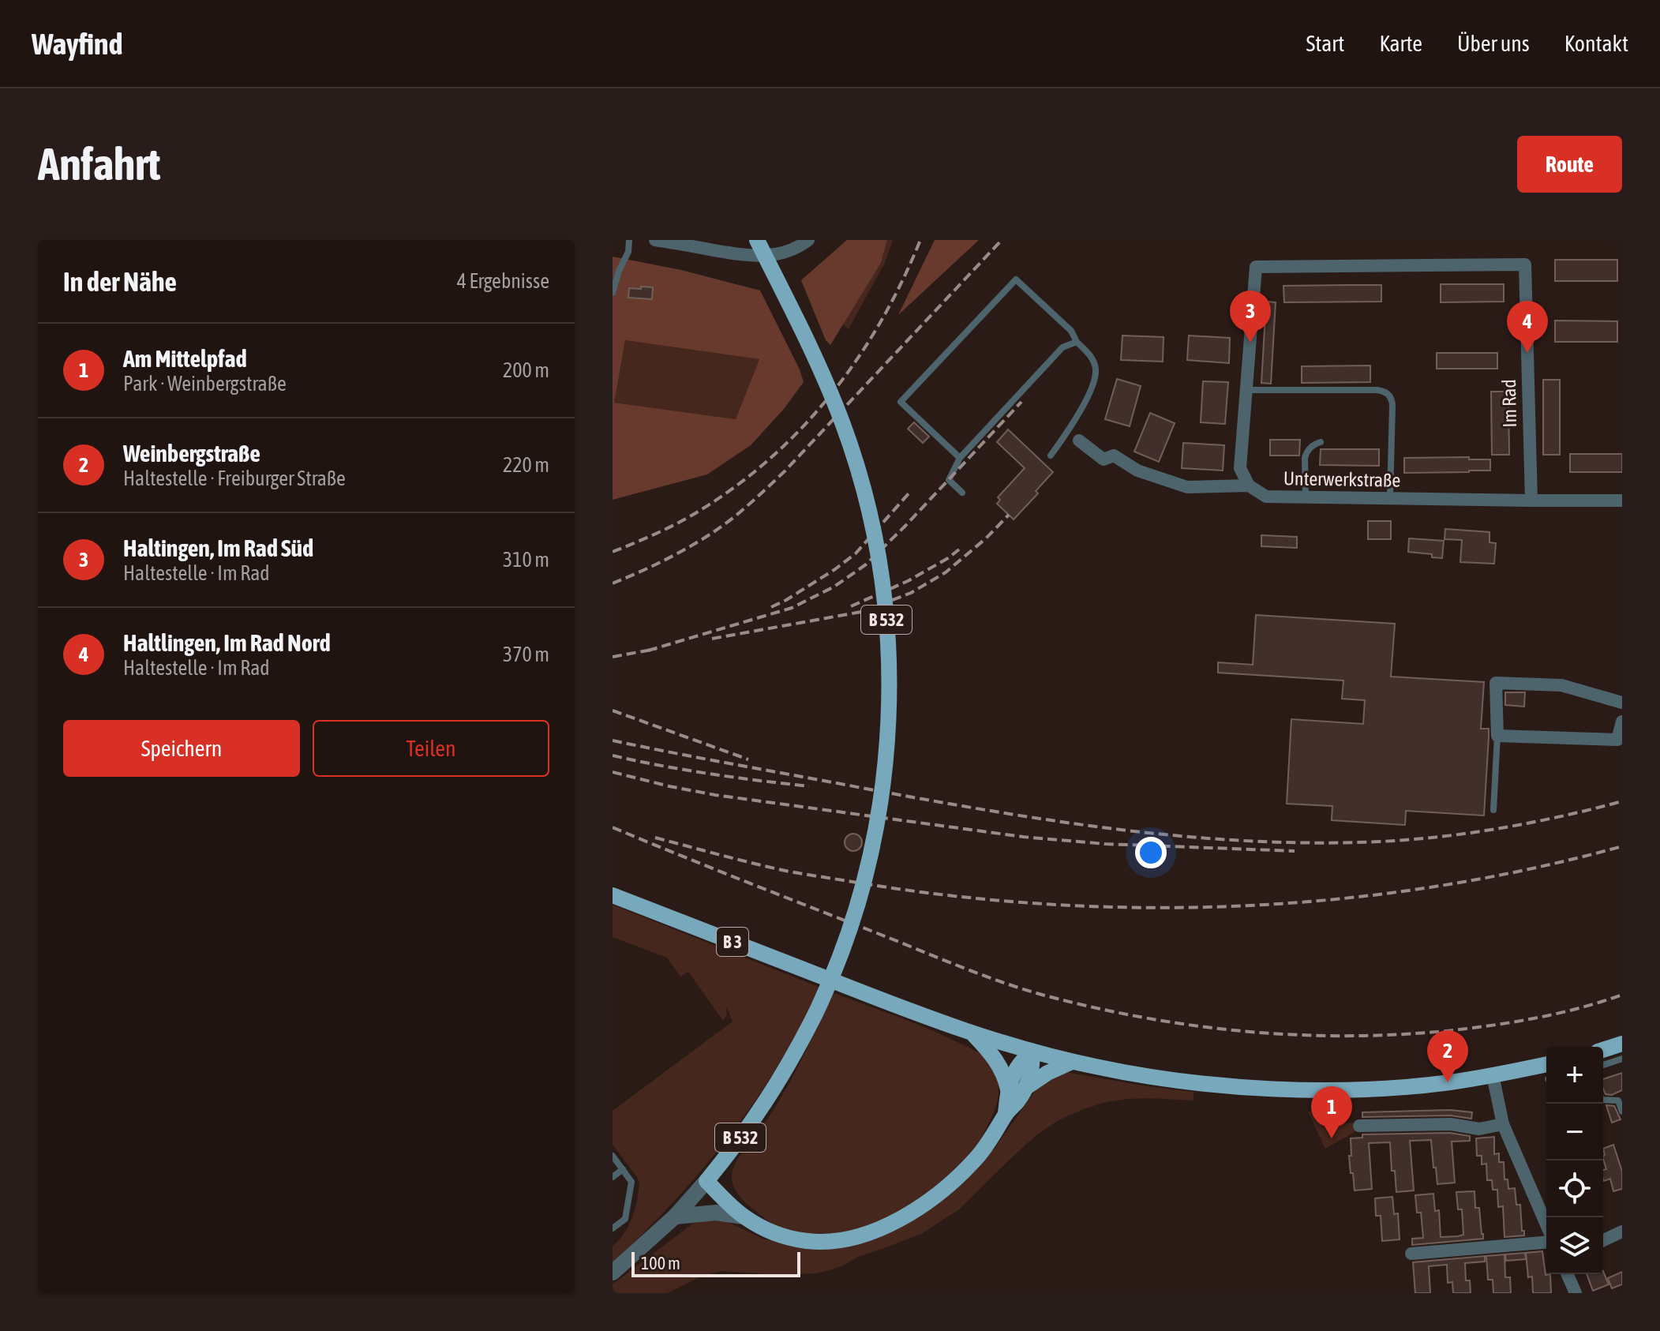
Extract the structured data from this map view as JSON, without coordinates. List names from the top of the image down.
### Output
{
  "streets": {
    "main road": ["B 532", "B 3"],
    "street": ["Im Rad", "Unterwerkstraße"]
  },
  "crossings": [
    ["Im Rad", "Unterwerkstraße"]
  ],
  "scale_bar": "100 m",
  "page": {
    "header": "Wayfind",
    "nav": [
      "Start",
      "Karte",
      "Über uns",
      "Kontakt"
    ],
    "buttons": [
      "Route",
      ["Speichern", "Teilen"]
    ],
    "title": "Anfahrt",
    "heading": ["In der Nähe", "4 Ergebnisse"],
    "pins": [
      "3",
      "4",
      "2",
      "1"
    ],
    "list": [
      {
        "mark": "1",
        "name": "Am Mittelpfad",
        "note": "Park · Weinbergstraße",
        "value": "200 m"
      },
      {
        "mark": "2",
        "name": "Weinbergstraße",
        "note": "Haltestelle · Freiburger Straße",
        "value": "220 m"
      },
      {
        "mark": "3",
        "name": "Haltingen, Im Rad Süd",
        "note": "Haltestelle · Im Rad",
        "value": "310 m"
      },
      {
        "mark": "4",
        "name": "Haltlingen, Im Rad Nord",
        "note": "Haltestelle · Im Rad",
        "value": "370 m"
      }
    ],
    "map_buttons": ["+", "−"],
    "scale": "100 m"
  }
}
